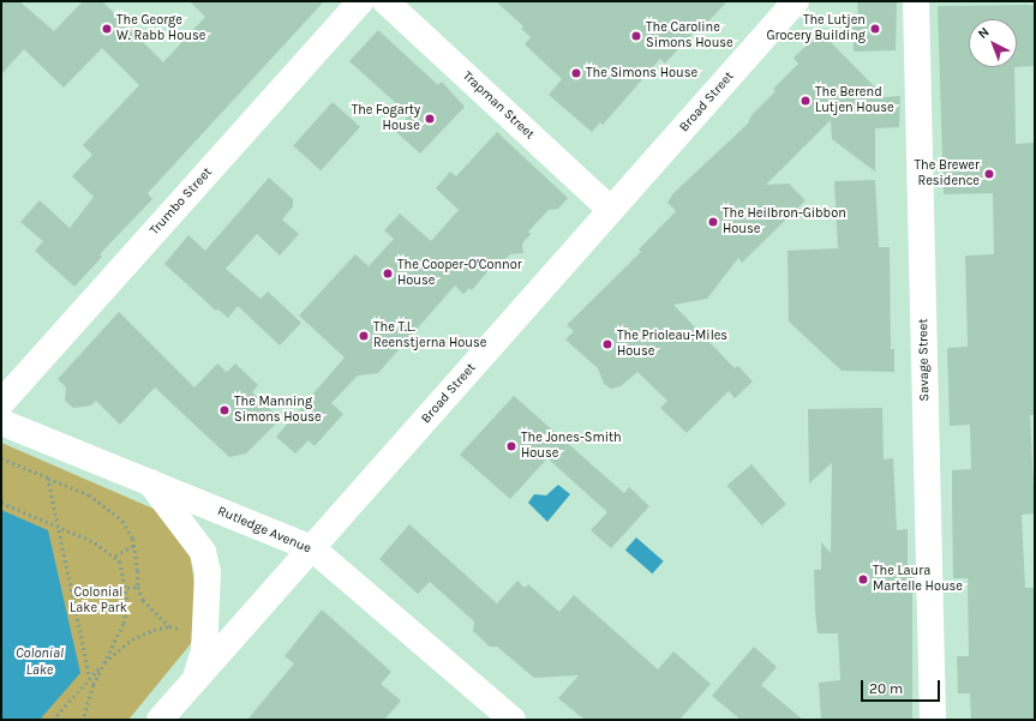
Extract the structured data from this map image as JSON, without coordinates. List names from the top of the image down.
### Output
{
  "streets": {
    "street": [
      "Broad Street",
      "Trapman Street",
      "Trumbo Street",
      "Savage Street",
      "Rutledge Avenue"
    ]
  },
  "crossings": [
    ["Broad Street", "Trapman Street"],
    ["Broad Street", "Rutledge Avenue"]
  ],
  "water": ["Colonial Lake"],
  "parks": ["Colonial Lake Park"],
  "places": [
    "The George W. Rabb House",
    "The Lutjen Grocery Building",
    "The Caroline Simons House",
    "The Simons House",
    "The Berend Lutjen House",
    "The Fogarty House",
    "The Brewer Residence",
    "The Heilbron-Gibbon House",
    "The Cooper-O'Connor House",
    "The T.L. Reenstjerna House",
    "The Prioleau-Miles House",
    "The Manning Simons House",
    "The Jones-Smith House",
    "The Laura Martelle House"
  ],
  "scale_bar": "20 m",
  "north": "top left"
}
